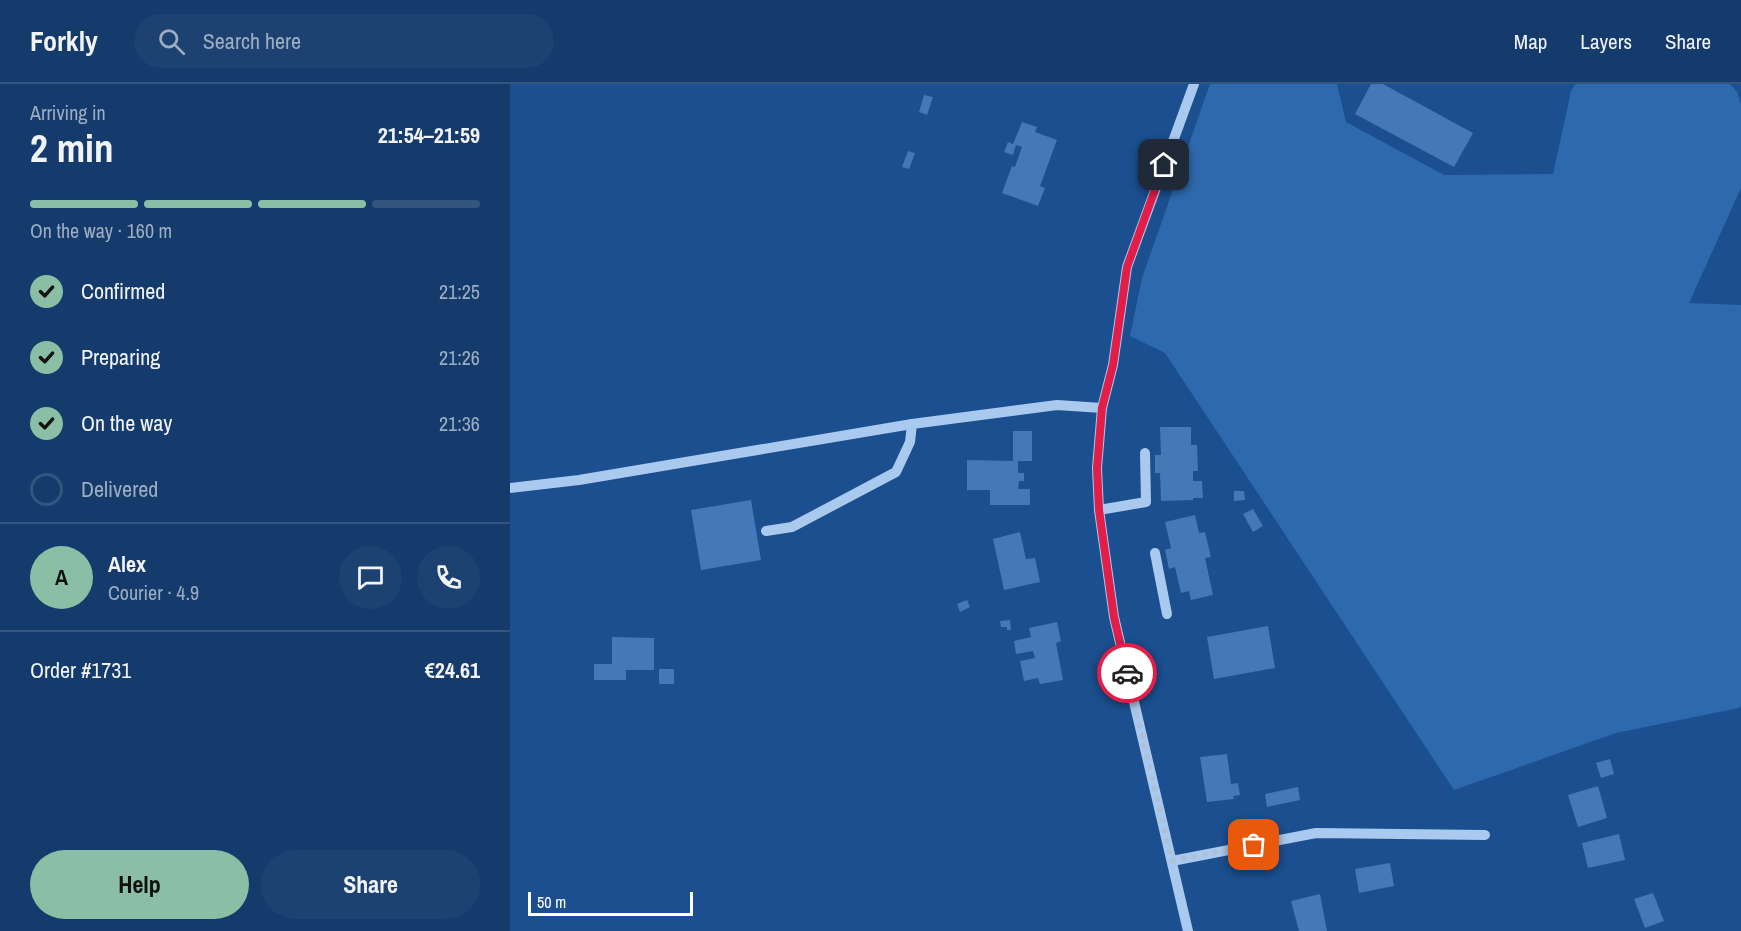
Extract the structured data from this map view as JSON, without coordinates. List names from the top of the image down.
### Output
{
  "scale_bar": "50 m",
  "page": {
    "header": "Forkly",
    "search": "Search here",
    "nav": ["Map", "Layers", "Share"],
    "heading": ["2 min", "Arriving in", "21:54–21:59"],
    "panel": [
      "Alex",
      "Courier · 4.9",
      "Order #1731",
      "€24.61"
    ],
    "bar": "On the way · 160 m",
    "list": [
      ["Confirmed", "21:25"],
      ["Preparing", "21:26"],
      ["On the way", "21:36"],
      "Delivered"
    ],
    "round": "A",
    "buttons": ["Help", "Share"],
    "scale": "50 m"
  }
}
